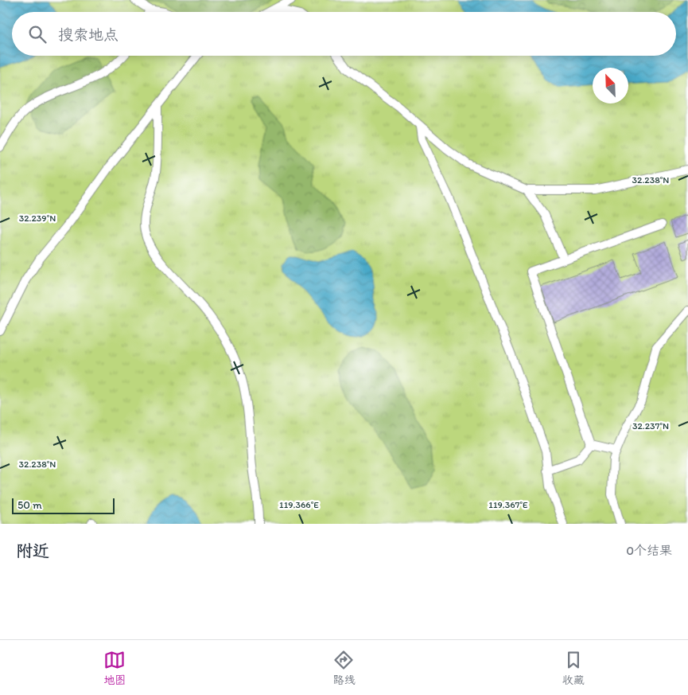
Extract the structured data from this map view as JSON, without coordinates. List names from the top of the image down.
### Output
{
  "scale_bar": "50 m",
  "north": "top left",
  "page": {
    "search": "搜索地点",
    "scale": "50 m",
    "heading": ["附近", "0个结果"],
    "nav": ["地图", "路线", "收藏"]
  },
  "coordinates": [
    "32.238°N",
    "32.239°N",
    "32.237°N",
    "119.366°E",
    "119.367°E"
  ]
}
